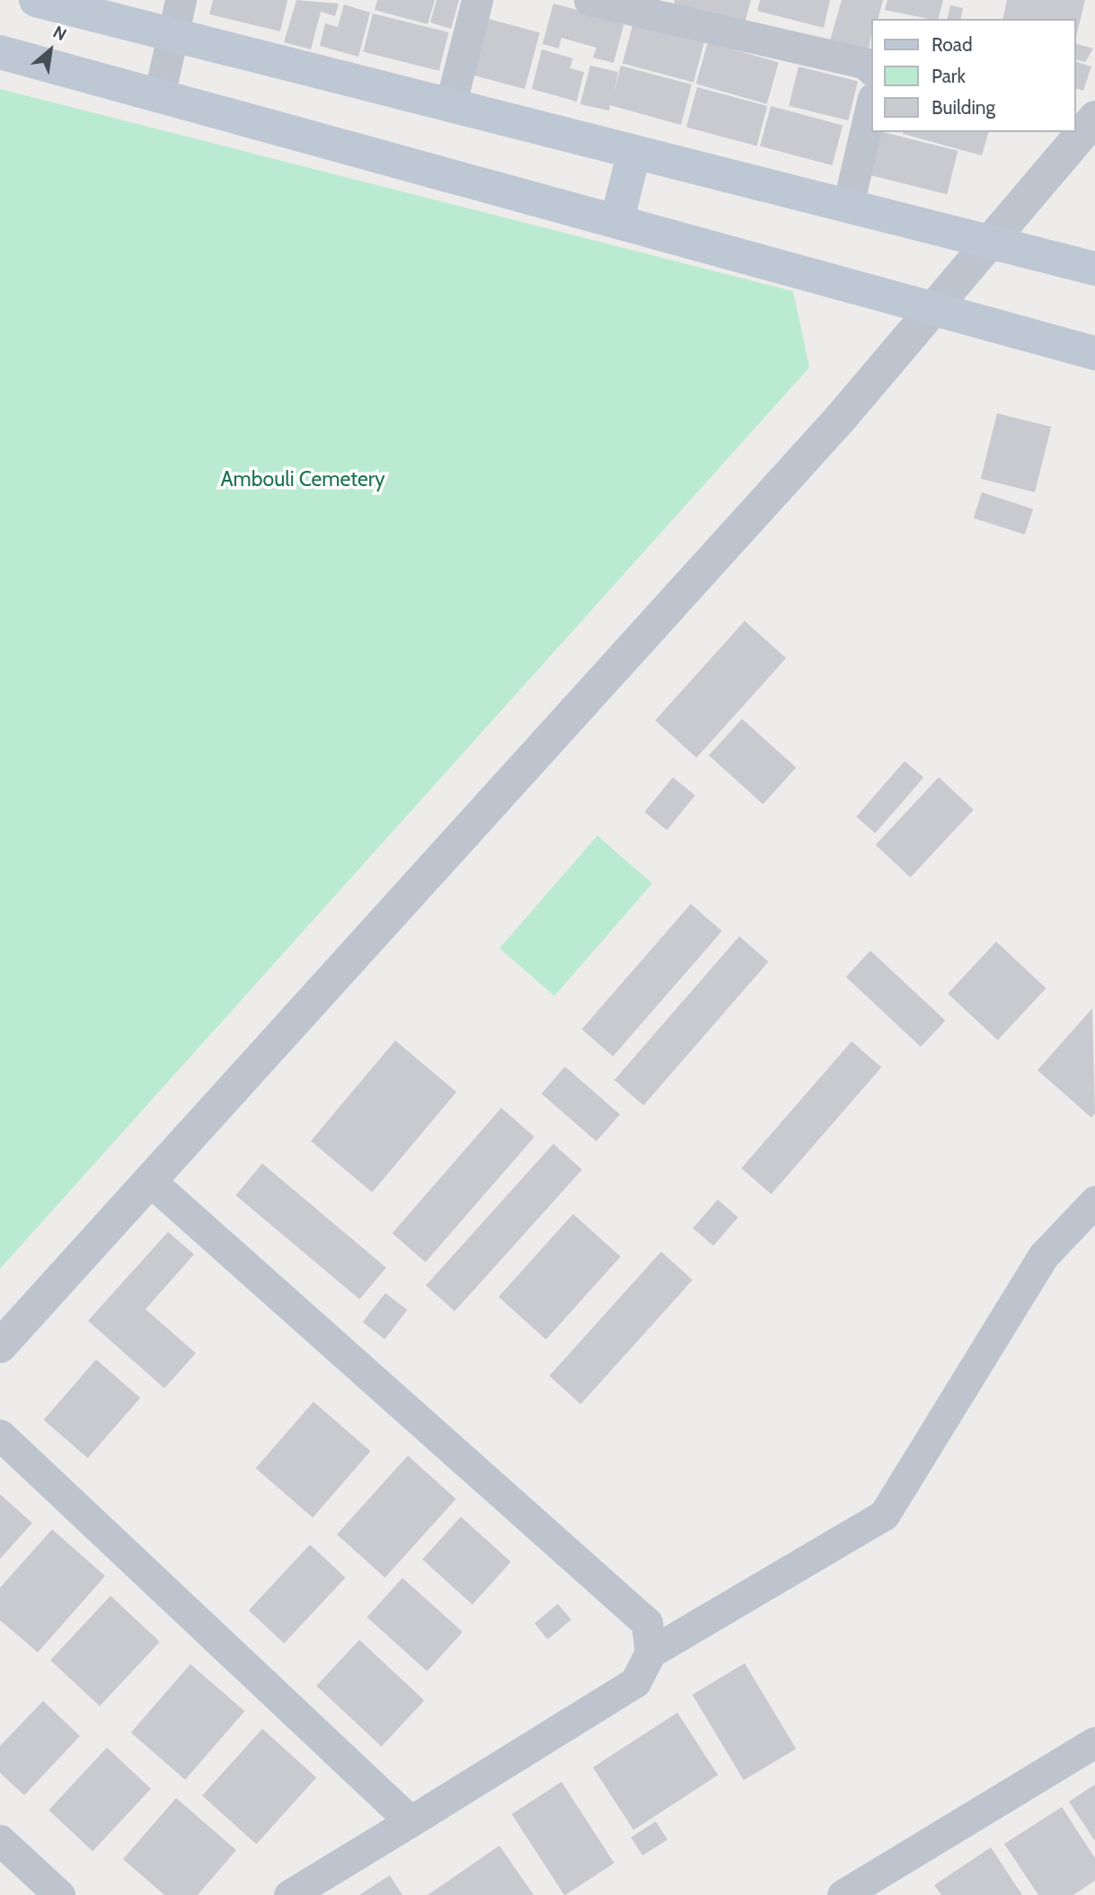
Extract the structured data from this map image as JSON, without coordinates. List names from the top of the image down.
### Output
{
  "parks": ["Ambouli Cemetery"],
  "legend": ["Road", "Park", "Building"],
  "north": "top right"
}
